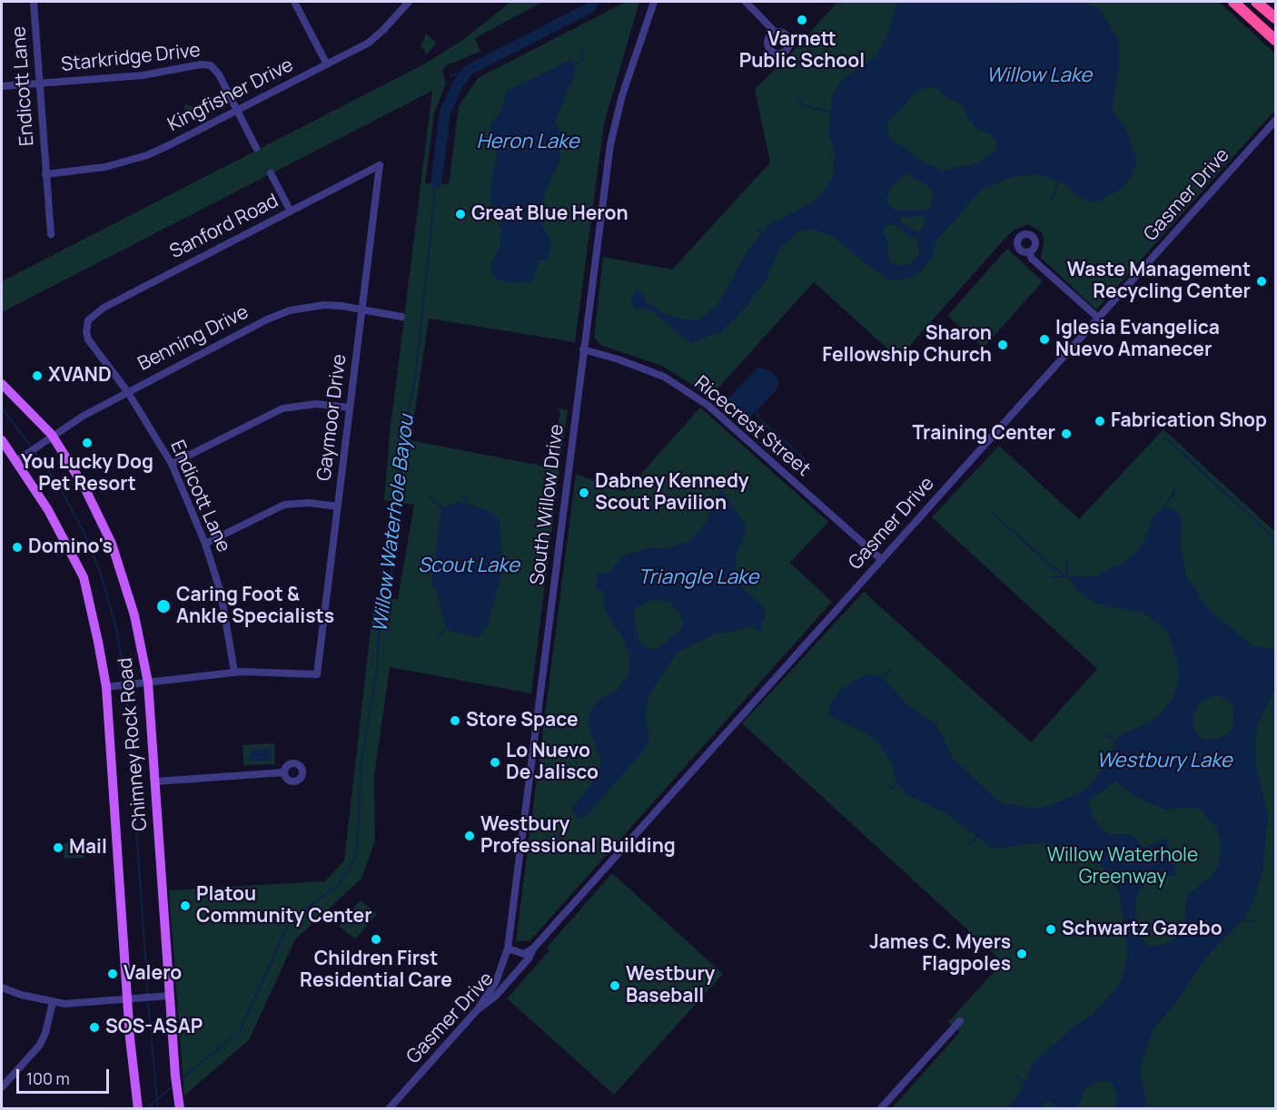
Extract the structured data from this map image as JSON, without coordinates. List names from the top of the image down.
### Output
{
  "streets": {
    "main road": ["Chimney Rock Road"],
    "street": [
      "Starkridge Drive",
      "Endicott Lane",
      "Kingfisher Drive",
      "Gasmer Drive",
      "Sanford Road",
      "Benning Drive",
      "Gaymoor Drive",
      "Ricecrest Street",
      "South Willow Drive"
    ]
  },
  "crossings": [
    ["Starkridge Drive", "Endicott Lane"],
    ["Starkridge Drive", "Kingfisher Drive"],
    ["Endicott Lane", "Kingfisher Drive"],
    ["Endicott Lane", "Sanford Road"],
    ["Endicott Lane", "Benning Drive"],
    ["Endicott Lane", "Gaymoor Drive"],
    ["Gasmer Drive", "Ricecrest Street"],
    ["Gasmer Drive", "South Willow Drive"],
    ["Sanford Road", "Gaymoor Drive"],
    ["Benning Drive", "Gaymoor Drive"],
    ["Benning Drive", "Chimney Rock Road"],
    ["Ricecrest Street", "South Willow Drive"]
  ],
  "water": [
    "Willow Lake",
    "Heron Lake",
    "Willow Waterhole Bayou",
    "Scout Lake",
    "Triangle Lake",
    "Westbury Lake"
  ],
  "parks": ["Willow Waterhole Greenway"],
  "places": [
    "Varnett Public School",
    "Great Blue Heron",
    "Waste Management Recycling Center",
    "Iglesia Evangelica Nuevo Amanecer",
    "Sharon Fellowship Church",
    "XVAND",
    "Fabrication Shop",
    "Training Center",
    "You Lucky Dog Pet Resort",
    "Dabney Kennedy Scout Pavilion",
    "Domino's",
    "Caring Foot & Ankle Specialists",
    "Store Space",
    "Lo Nuevo De Jalisco",
    "Westbury Professional Building",
    "Mail",
    "Platou Community Center",
    "Schwartz Gazebo",
    "Children First Residential Care",
    "James C. Myers Flagpoles",
    "Valero",
    "Westbury Baseball",
    "SOS-ASAP"
  ],
  "scale_bar": "100 m"
}
